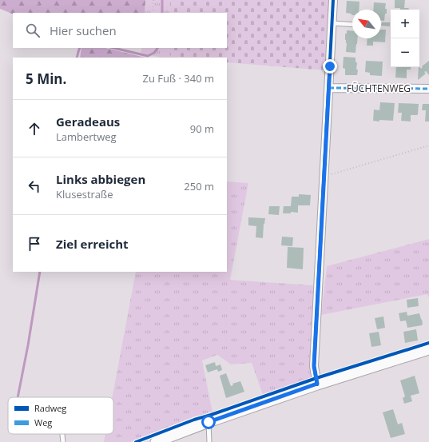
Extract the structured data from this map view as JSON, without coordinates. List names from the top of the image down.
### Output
{
  "streets": {
    "street": ["FÜCHTENWEG"]
  },
  "legend": ["Radweg", "Weg"],
  "north": "top left",
  "page": {
    "map_buttons": ["+", "−"],
    "search": "Hier suchen",
    "heading": ["5 Min.", "Zu Fuß · 340 m"],
    "list": [
      ["Geradeaus", "Lambertweg", "90 m"],
      ["Links abbiegen", "Klusestraße", "250 m"],
      "Ziel erreicht"
    ]
  }
}
